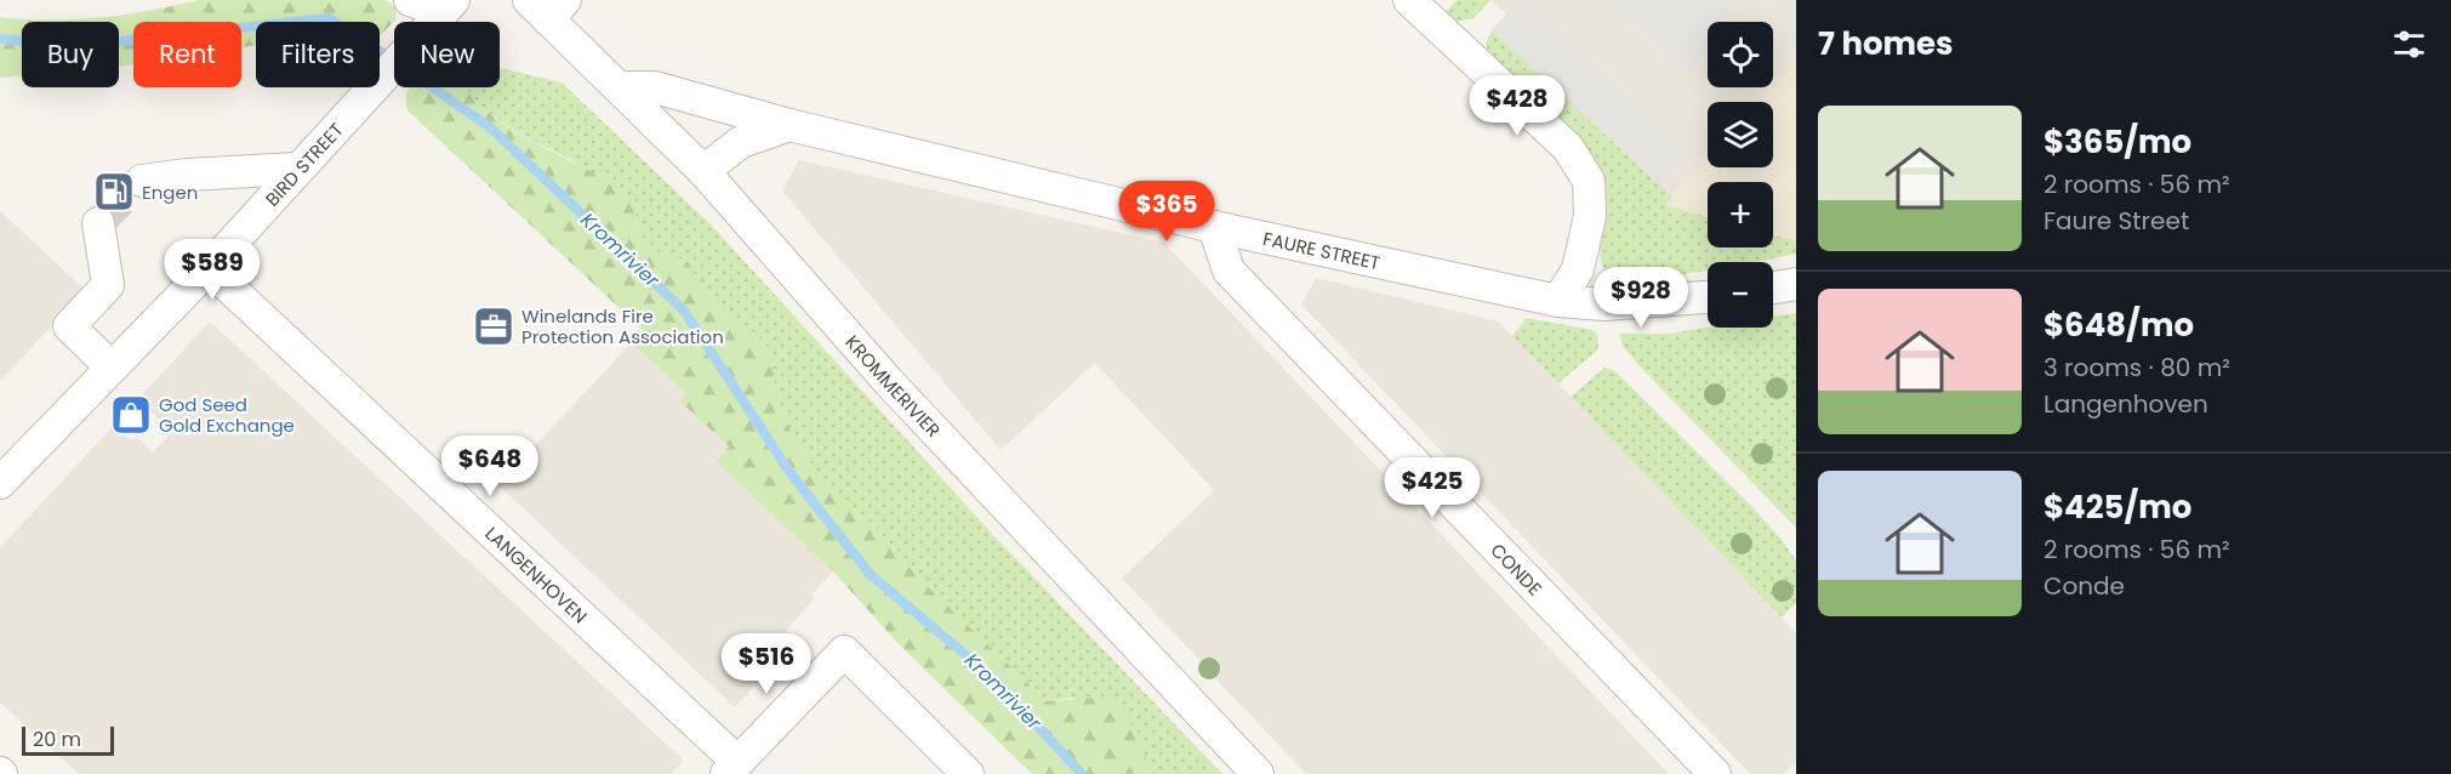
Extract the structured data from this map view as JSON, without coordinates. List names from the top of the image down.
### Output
{
  "streets": {
    "street": [
      "BIRD STREET",
      "FAURE STREET",
      "KROMMERIVIER",
      "CONDE",
      "LANGENHOVEN"
    ]
  },
  "crossings": [
    ["BIRD STREET", "LANGENHOVEN"],
    ["FAURE STREET", "KROMMERIVIER"],
    ["FAURE STREET", "CONDE"]
  ],
  "water": ["Kromrivier"],
  "places": {
    "fuel station": ["Engen"],
    "office": ["Winelands Fire Protection Association"],
    "shop": ["God Seed Gold Exchange"]
  },
  "scale_bar": "20 m",
  "page": {
    "heading": "7 homes",
    "map_buttons": ["+", "−"],
    "chip": [
      "Buy",
      "Rent",
      "Filters",
      "New"
    ],
    "price": [
      "$428",
      "$365",
      "$589",
      "$928",
      "$648",
      "$425",
      "$516"
    ],
    "list": [
      {
        "name": "$365/mo",
        "note": "2 rooms · 56 m² · Faure Street"
      },
      {
        "name": "$648/mo",
        "note": "3 rooms · 80 m² · Langenhoven"
      },
      {
        "name": "$425/mo",
        "note": "2 rooms · 56 m² · Conde"
      }
    ],
    "scale": "20 m"
  }
}
